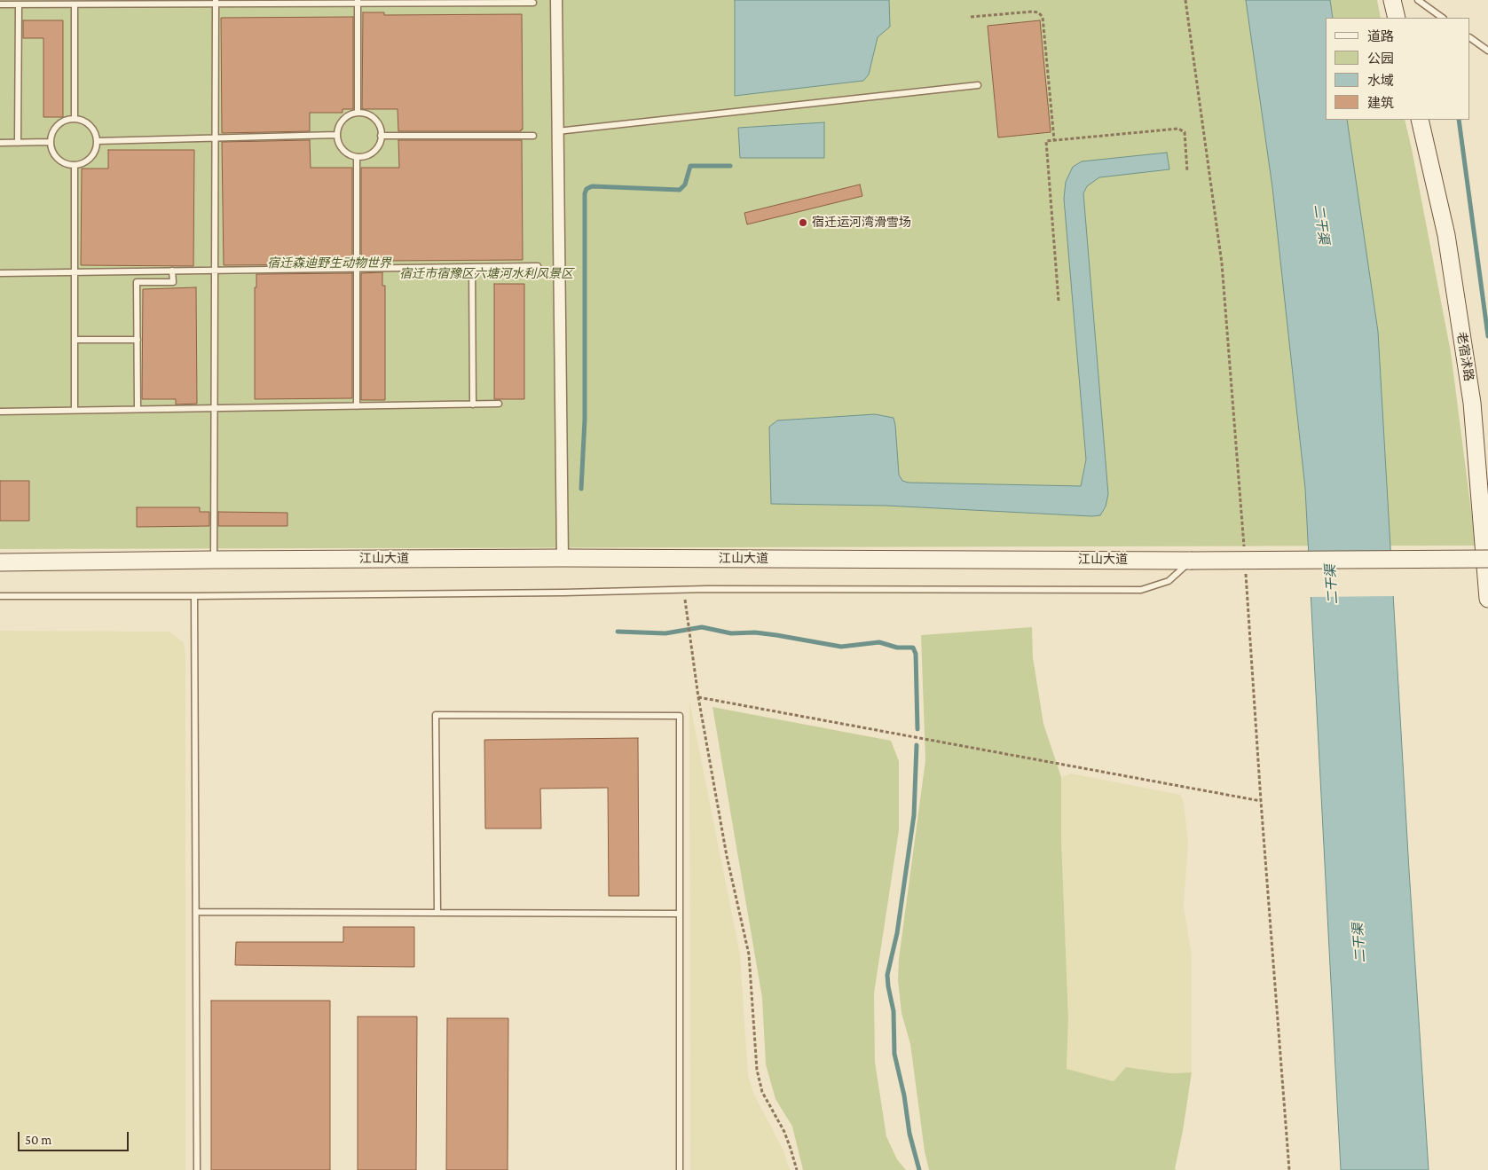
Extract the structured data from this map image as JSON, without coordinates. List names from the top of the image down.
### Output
{
  "streets": {
    "main road": ["老宿沭路", "江山大道"]
  },
  "water": ["二干渠"],
  "parks": ["宿迁森迪野生动物世界", "宿迁市宿豫区六塘河水利风景区"],
  "places": ["宿迁运河湾滑雪场"],
  "legend": [
    "道路",
    "公园",
    "水域",
    "建筑"
  ],
  "scale_bar": "50 m"
}
